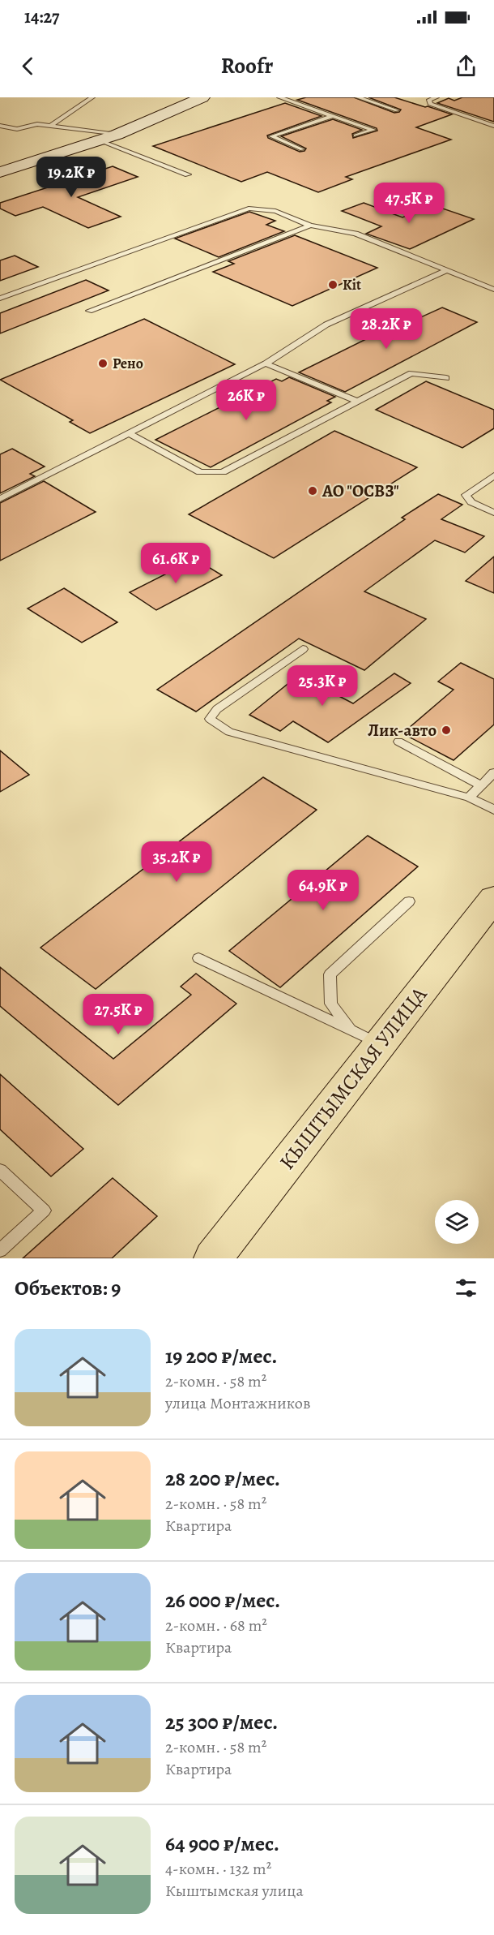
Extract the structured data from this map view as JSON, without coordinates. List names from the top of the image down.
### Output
{
  "streets": {
    "main road": ["КЫШТЫМСКАЯ УЛИЦА"]
  },
  "places": [
    "Kit",
    "Рено",
    "АО \"ОСВЗ\"",
    "Лик-авто"
  ],
  "page": {
    "status": "14:27",
    "header": "Roofr",
    "price": [
      "19.2K ₽",
      "47.5K ₽",
      "28.2K ₽",
      "26K ₽",
      "61.6K ₽",
      "25.3K ₽",
      "35.2K ₽",
      "64.9K ₽",
      "27.5K ₽"
    ],
    "heading": "Объектов: 9",
    "list": [
      {
        "name": "19 200 ₽/мес.",
        "note": "2-комн. · 58 m² · улица Монтажников"
      },
      {
        "name": "28 200 ₽/мес.",
        "note": "2-комн. · 58 m² · Квартира"
      },
      {
        "name": "26 000 ₽/мес.",
        "note": "2-комн. · 68 m² · Квартира"
      },
      {
        "name": "25 300 ₽/мес.",
        "note": "2-комн. · 58 m² · Квартира"
      },
      {
        "name": "64 900 ₽/мес.",
        "note": "4-комн. · 132 m² · Кыштымская улица"
      }
    ]
  }
}
